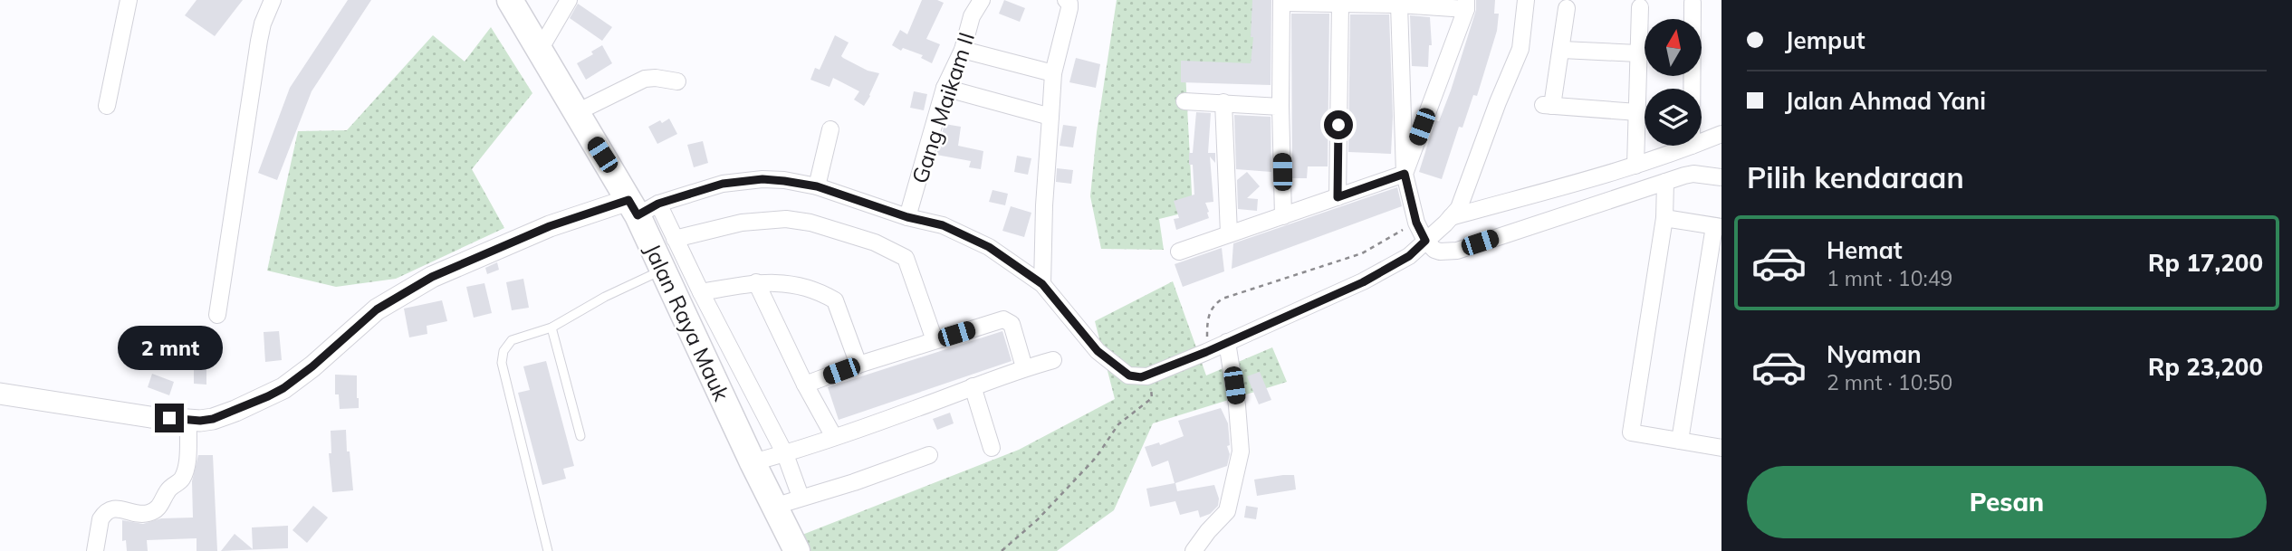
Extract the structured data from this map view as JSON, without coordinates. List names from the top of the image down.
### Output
{
  "streets": {
    "main road": ["Jalan Raya Mauk"],
    "street": ["Gang Maikam II"]
  },
  "north": "top",
  "page": {
    "banner": ["Jemput", "Jalan Ahmad Yani"],
    "heading": "Pilih kendaraan",
    "list": [
      {
        "name": "Hemat",
        "note": "1 mnt · 10:49",
        "value": "Rp 17,200"
      },
      {
        "name": "Nyaman",
        "note": "2 mnt · 10:50",
        "value": "Rp 23,200"
      }
    ],
    "bubble": "2 mnt",
    "buttons": "Pesan"
  }
}
